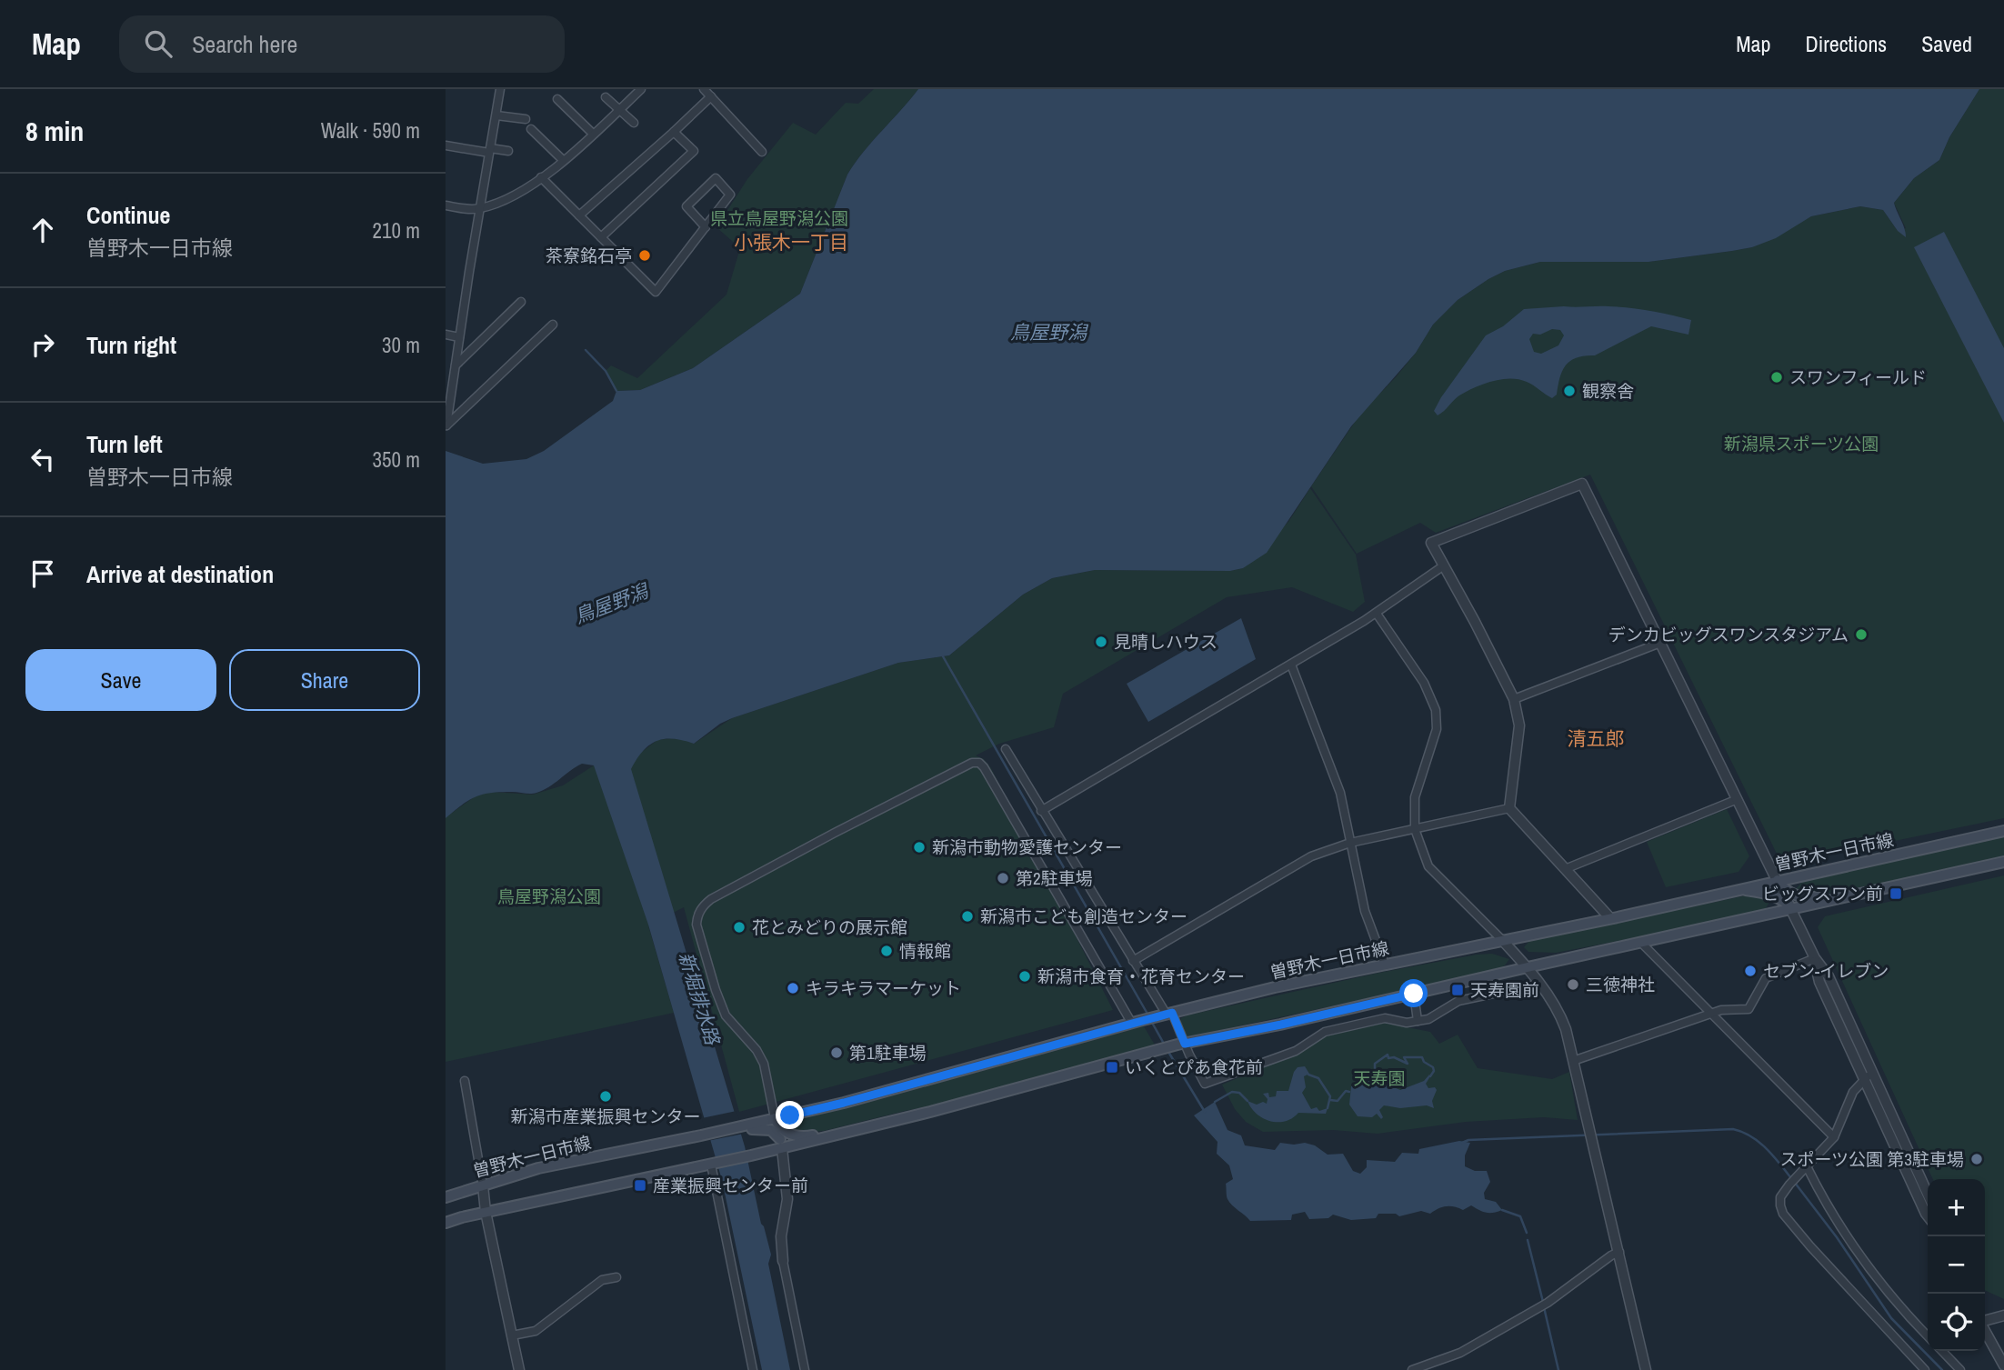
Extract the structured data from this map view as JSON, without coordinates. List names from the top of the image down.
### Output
{
  "streets": {
    "main road": ["曽野木一日市線"]
  },
  "districts": ["小張木一丁目", "清五郎"],
  "water": ["鳥屋野潟", "新堀排水路"],
  "parks": [
    "県立鳥屋野潟公園",
    "新潟県スポーツ公園",
    "鳥屋野潟公園",
    "天寿園"
  ],
  "places": {
    "other": [
      "茶寮銘石亭",
      "スワンフィールド",
      "観察舎",
      "デンカビッグスワンスタジアム",
      "見晴しハウス",
      "新潟市動物愛護センター",
      "第2駐車場",
      "新潟市こども創造センター",
      "花とみどりの展示館",
      "情報館",
      "セブン-イレブン",
      "新潟市食育・花育センター",
      "三徳神社",
      "キラキラマーケット",
      "第1駐車場",
      "新潟市産業振興センター",
      "スポーツ公園 第3駐車場"
    ],
    "transit": [
      "ビッグスワン前",
      "天寿園前",
      "いくとぴあ食花前",
      "産業振興センター前"
    ]
  },
  "page": {
    "header": "Map",
    "search": "Search here",
    "nav": ["Map", "Directions", "Saved"],
    "heading": ["8 min", "Walk · 590 m"],
    "list": [
      ["Continue", "曽野木一日市線", "210 m"],
      ["Turn right", "30 m"],
      ["Turn left", "曽野木一日市線", "350 m"],
      "Arrive at destination"
    ],
    "buttons": ["Save", "Share"],
    "map_buttons": ["+", "−"]
  }
}
